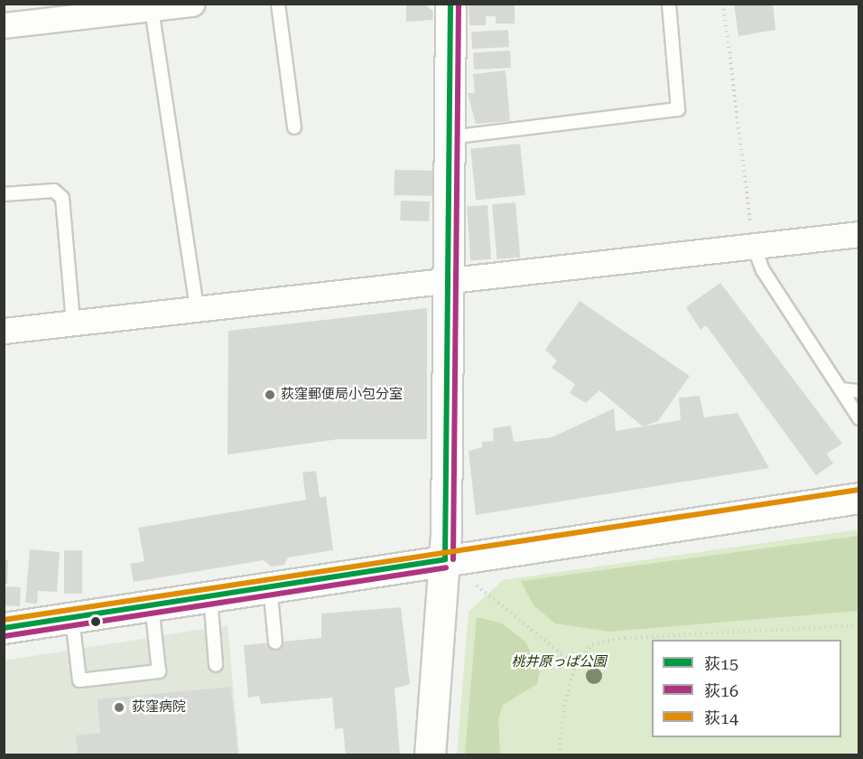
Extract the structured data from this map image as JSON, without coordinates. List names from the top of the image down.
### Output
{
  "parks": ["桃井原っぱ公園"],
  "places": ["荻窪郵便局小包分室", "荻窪病院"],
  "lines": ["transit line 荻15", "transit line 荻16", "transit line 荻14"],
  "legend": ["荻15", "荻16", "荻14"]
}
